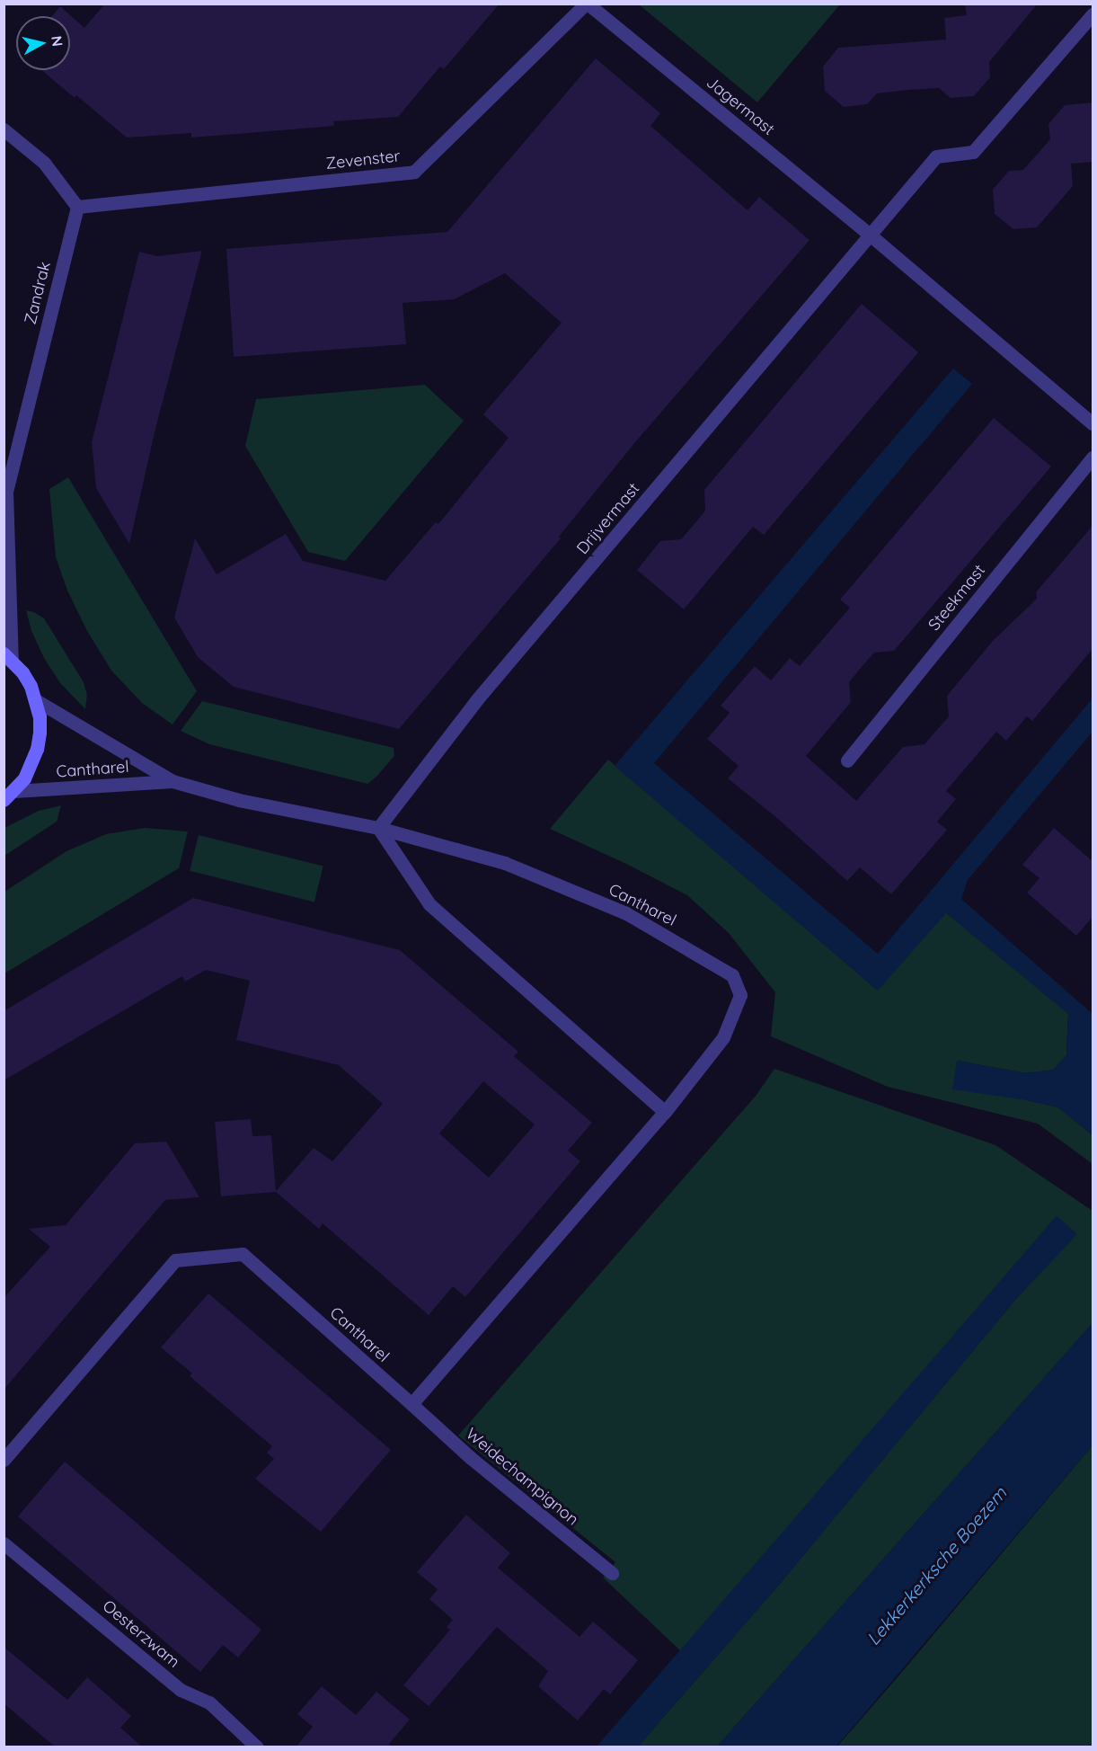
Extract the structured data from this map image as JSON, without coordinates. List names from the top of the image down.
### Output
{
  "streets": {
    "street": [
      "Jagermast",
      "Zevenster",
      "Zandrak",
      "Drijvermast",
      "Steekmast",
      "Cantharel",
      "Weidechampignon",
      "Oesterzwam"
    ]
  },
  "crossings": [
    ["Jagermast", "Zevenster"],
    ["Jagermast", "Drijvermast"],
    ["Zevenster", "Zandrak"],
    ["Drijvermast", "Cantharel"],
    ["Cantharel", "Weidechampignon"]
  ],
  "water": ["Lekkerkerksche Boezem"],
  "north": "right"
}
